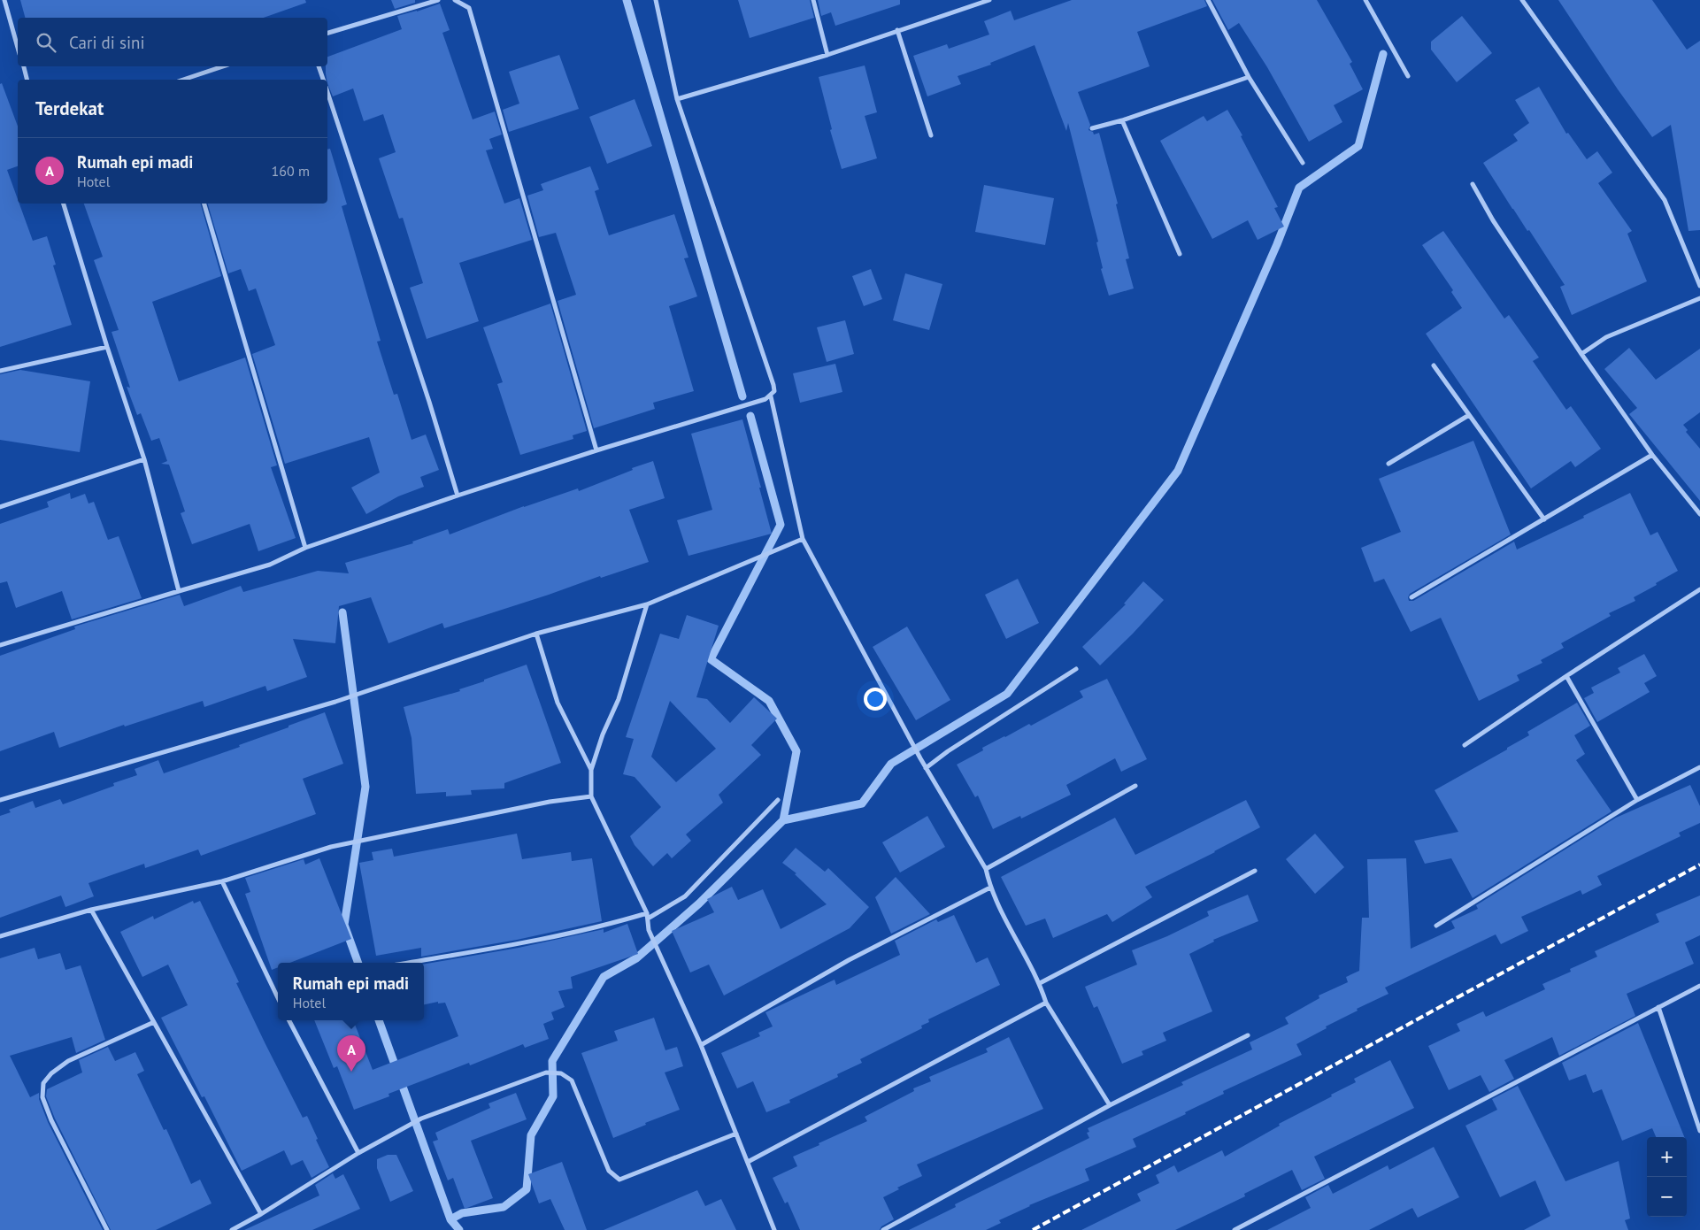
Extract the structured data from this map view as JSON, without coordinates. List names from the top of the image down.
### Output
{
  "page": {
    "search": "Cari di sini",
    "heading": "Terdekat",
    "list": [
      {
        "mark": "A",
        "name": "Rumah epi madi",
        "note": "Hotel",
        "value": "160 m"
      }
    ],
    "popup": ["Rumah epi madi", "Hotel"],
    "pins": "A",
    "map_buttons": ["+", "−"]
  }
}
